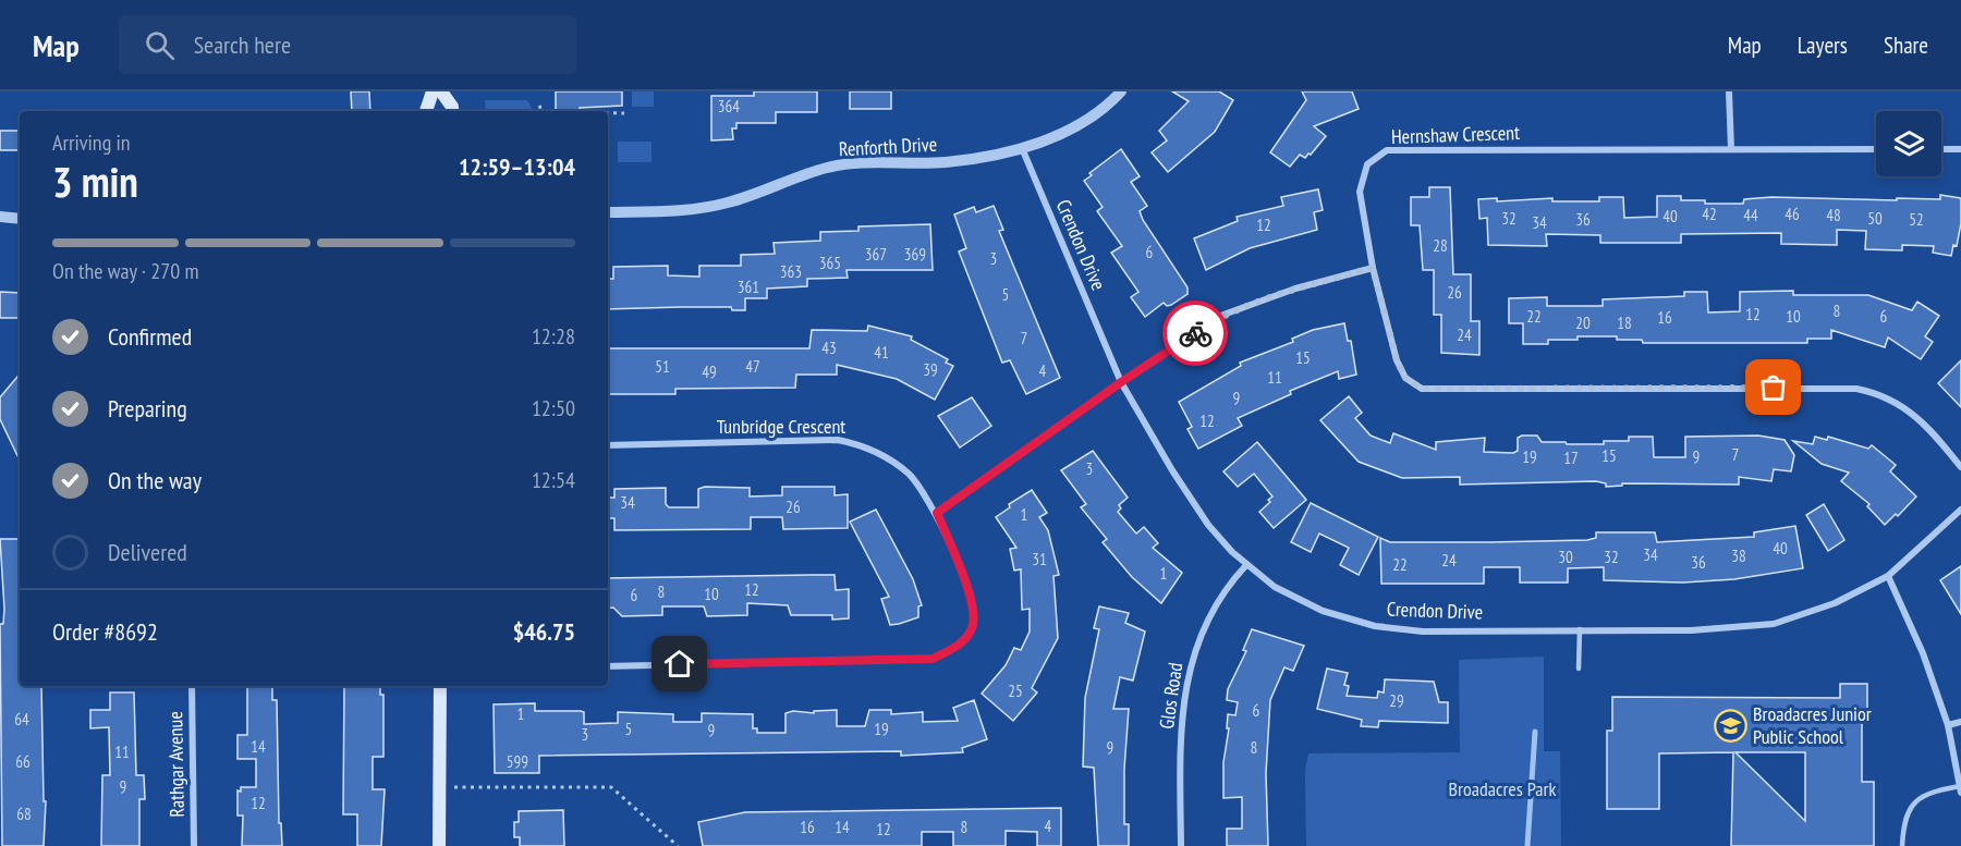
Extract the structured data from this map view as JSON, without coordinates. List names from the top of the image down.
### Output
{
  "streets": {
    "street": [
      "Hernshaw Crescent",
      "Renforth Drive",
      "Crendon Drive",
      "Tunbridge Crescent",
      "Glos Road",
      "Rathgar Avenue"
    ]
  },
  "crossings": [
    ["Renforth Drive", "Crendon Drive"],
    ["Crendon Drive", "Glos Road"]
  ],
  "parks": ["Broadacres Park"],
  "places": {
    "school or university": ["Broadacres Junior Public School"]
  },
  "house_numbers": [
    "364",
    "42",
    "46",
    "44",
    "48",
    "40",
    "32",
    "50",
    "36",
    "52",
    "34",
    "12",
    "28",
    "6",
    "367",
    "369",
    "3",
    "365",
    "363",
    "361",
    "26",
    "5",
    "8",
    "12",
    "22",
    "10",
    "6",
    "16",
    "20",
    "18",
    "24",
    "7",
    "43",
    "41",
    "15",
    "51",
    "47",
    "39",
    "4",
    "49",
    "11",
    "9",
    "12",
    "7",
    "15",
    "19",
    "9",
    "17",
    "3",
    "34",
    "26",
    "1",
    "40",
    "34",
    "38",
    "30",
    "32",
    "31",
    "24",
    "36",
    "22",
    "1",
    "12",
    "8",
    "10",
    "6",
    "25",
    "29",
    "6",
    "1",
    "64",
    "5",
    "19",
    "9",
    "3",
    "14",
    "9",
    "8",
    "11",
    "66",
    "599",
    "9",
    "12",
    "68",
    "4",
    "16",
    "14",
    "8",
    "12"
  ],
  "page": {
    "header": "Map",
    "search": "Search here",
    "nav": ["Map", "Layers", "Share"],
    "heading": ["3 min", "Arriving in", "12:59–13:04"],
    "panel": ["Order #8692", "$46.75"],
    "bar": "On the way · 270 m",
    "list": [
      ["Confirmed", "12:28"],
      ["Preparing", "12:50"],
      ["On the way", "12:54"],
      "Delivered"
    ]
  }
}
